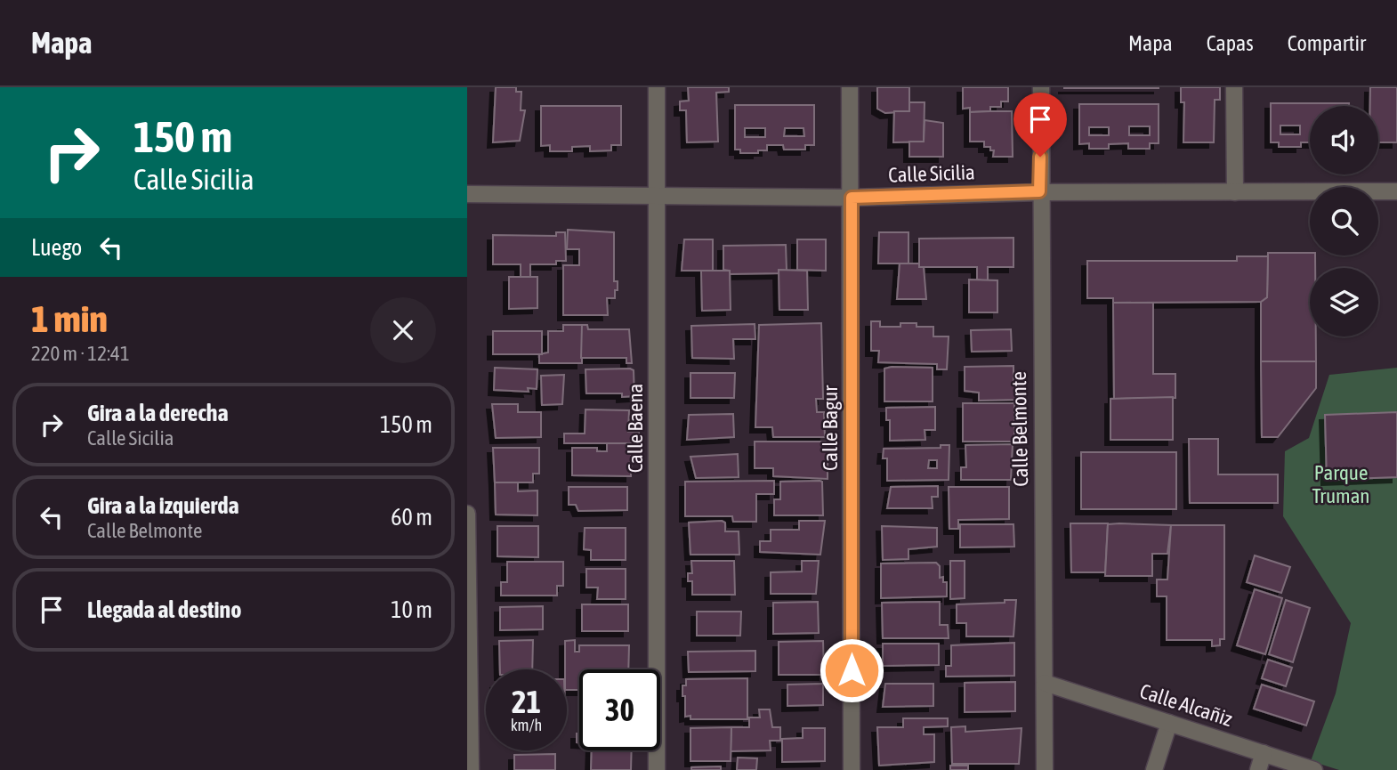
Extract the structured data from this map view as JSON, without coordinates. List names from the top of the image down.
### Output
{
  "streets": {
    "street": [
      "Calle Sicilia",
      "Calle Baena",
      "Calle Bagur",
      "Calle Belmonte",
      "Calle Alcañiz"
    ]
  },
  "crossings": [
    ["Calle Sicilia", "Calle Baena"],
    ["Calle Sicilia", "Calle Bagur"],
    ["Calle Sicilia", "Calle Belmonte"],
    ["Calle Belmonte", "Calle Alcañiz"]
  ],
  "parks": ["Parque Truman"],
  "page": {
    "header": "Mapa",
    "nav": ["Mapa", "Capas", "Compartir"],
    "turn": ["150 m", "Calle Sicilia"],
    "then": "Luego",
    "heading": ["1 min", "220 m · 12:41"],
    "list": [
      {
        "name": "Gira a la derecha",
        "note": "Calle Sicilia",
        "value": "150 m"
      },
      {
        "name": "Gira a la izquierda",
        "note": "Calle Belmonte",
        "value": "60 m"
      },
      {
        "name": "Llegada al destino",
        "value": "10 m"
      }
    ],
    "speed": "21 km/h",
    "limit": "30"
  }
}
